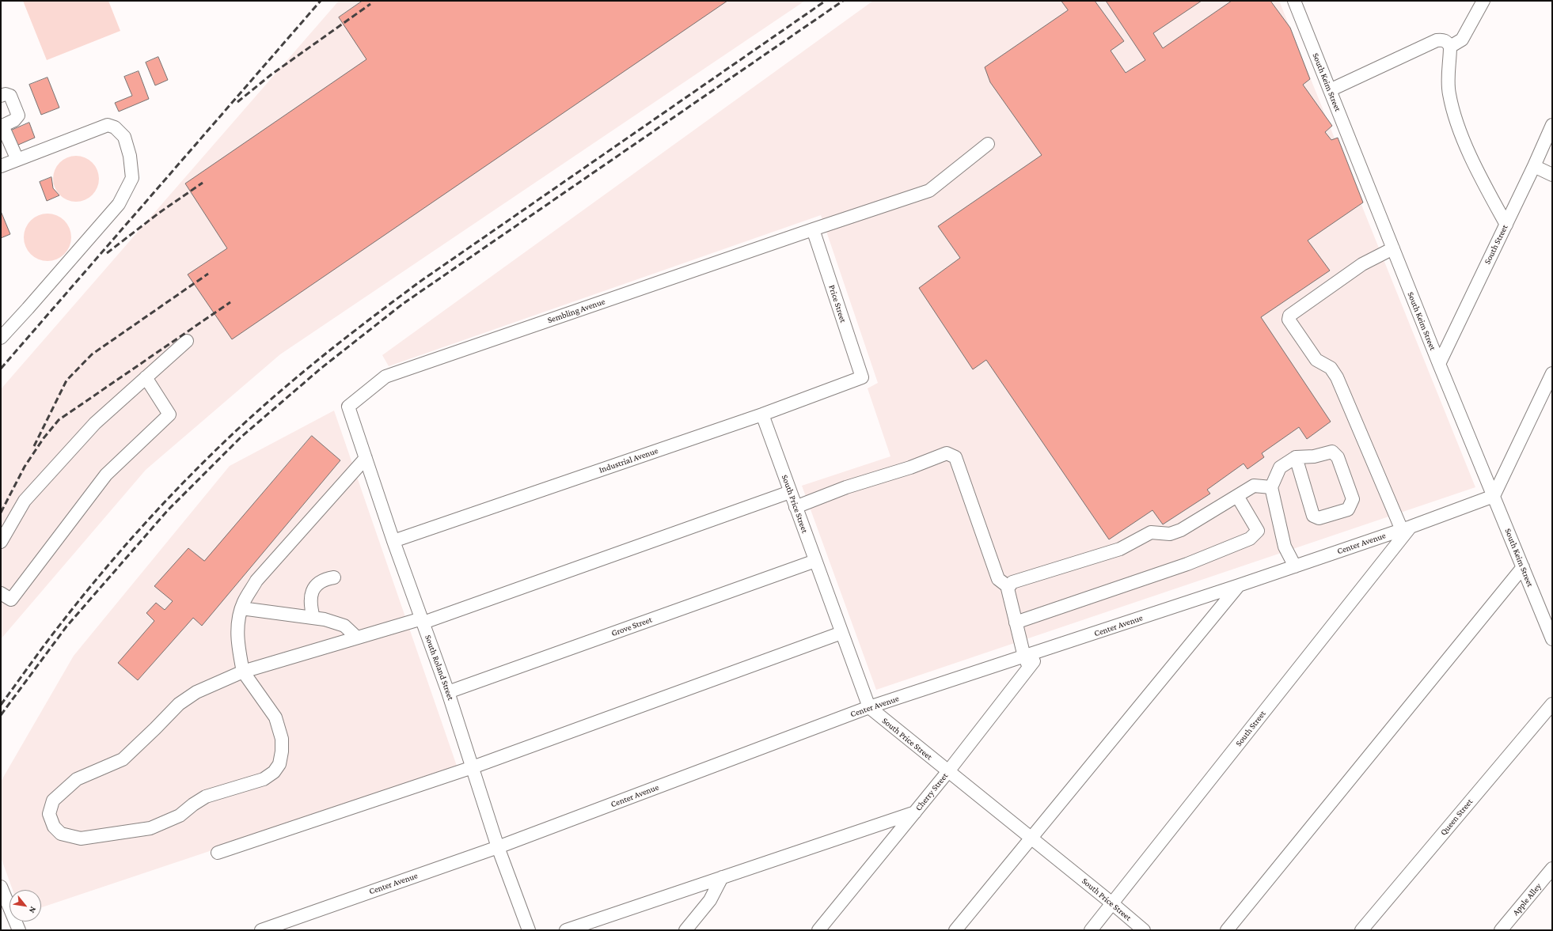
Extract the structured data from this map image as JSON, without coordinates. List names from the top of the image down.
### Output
{
  "streets": {
    "street": [
      "South Keim Street",
      "South Street",
      "Price Street",
      "Sembling Avenue",
      "Industrial Avenue",
      "South Price Street",
      "Center Avenue",
      "Grove Street",
      "South Roland Street",
      "Cherry Street",
      "Queen Street",
      "Apple Alley"
    ]
  },
  "crossings": [
    ["South Keim Street", "South Street"],
    ["South Keim Street", "Center Avenue"],
    ["South Street", "South Price Street"],
    ["South Street", "Center Avenue"],
    ["Price Street", "Sembling Avenue"],
    ["Price Street", "Industrial Avenue"],
    ["Sembling Avenue", "South Roland Street"],
    ["Industrial Avenue", "South Price Street"],
    ["Industrial Avenue", "South Roland Street"],
    ["South Price Street", "Center Avenue"],
    ["South Price Street", "Grove Street"],
    ["South Price Street", "Cherry Street"],
    ["Center Avenue", "South Roland Street"],
    ["Center Avenue", "Cherry Street"],
    ["Grove Street", "South Roland Street"]
  ],
  "north": "bottom right"
}
